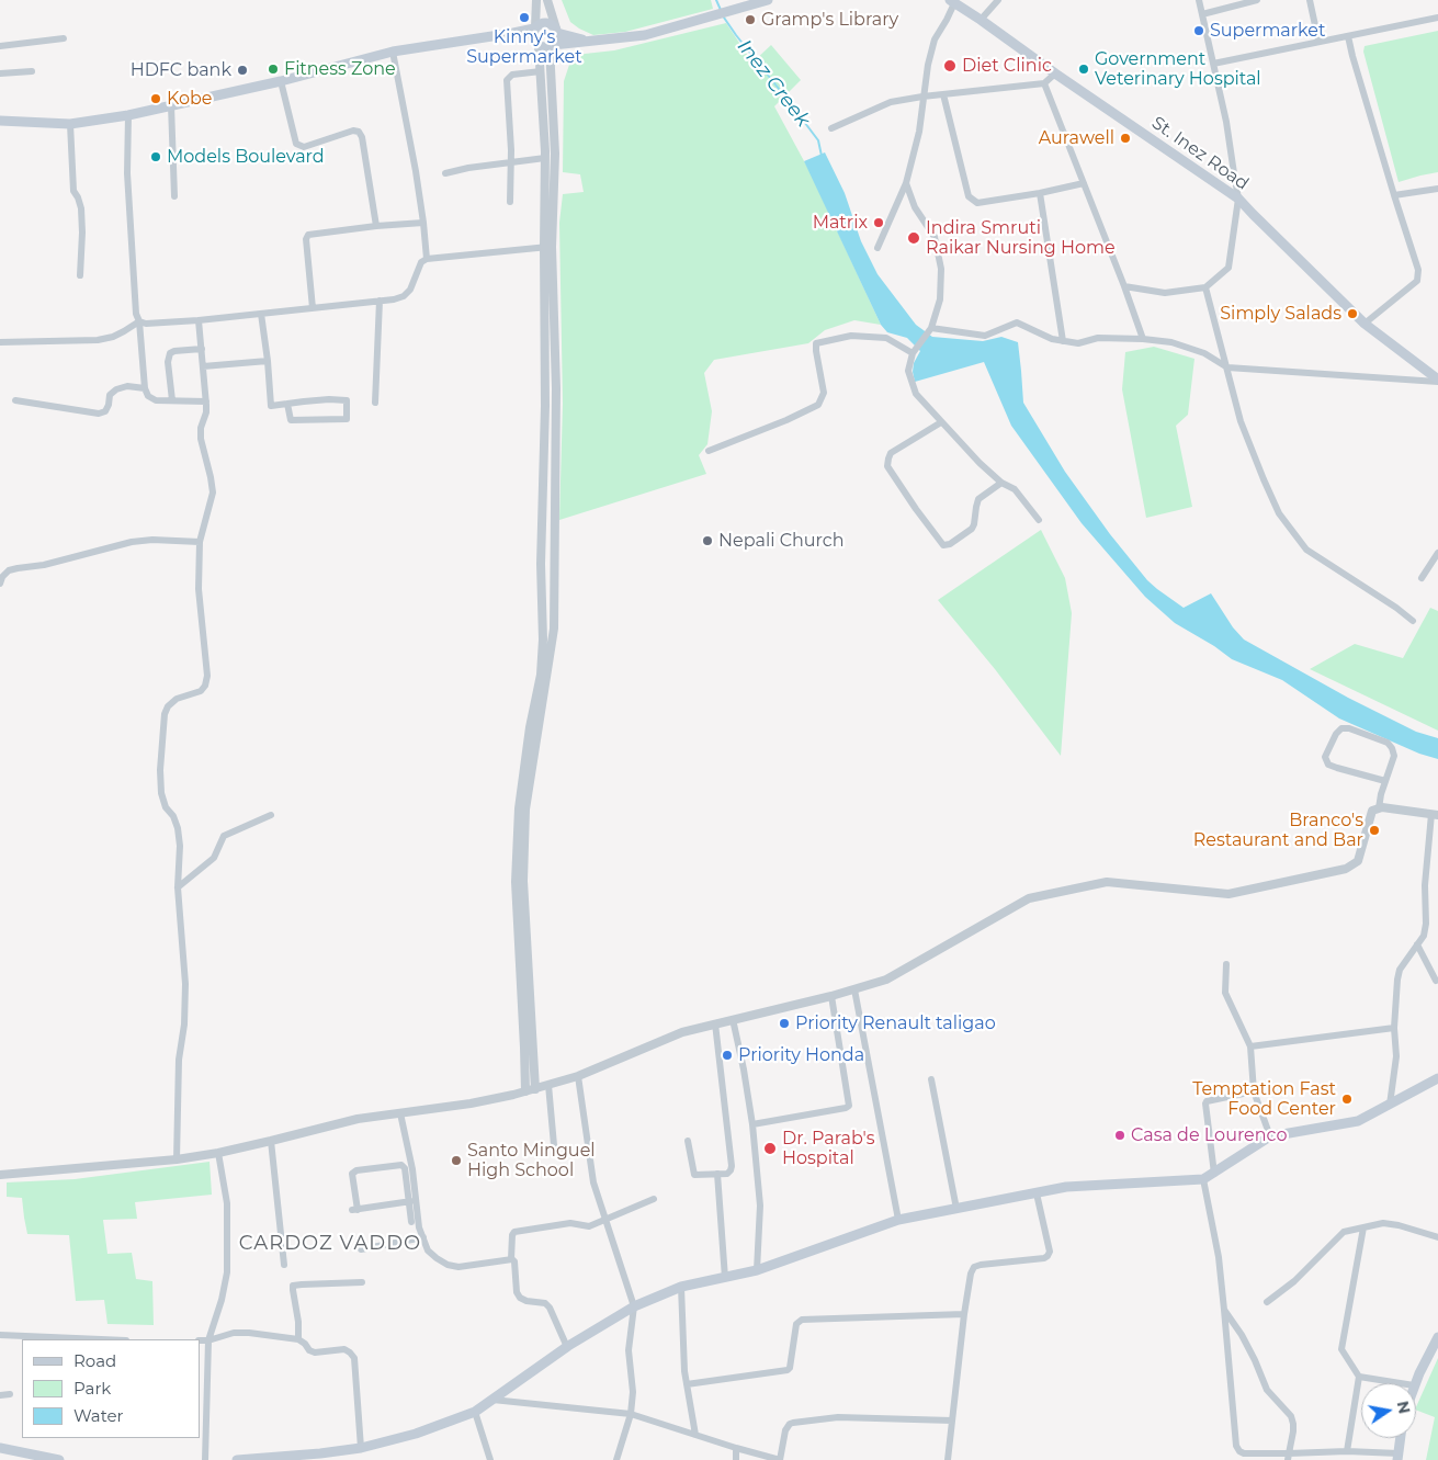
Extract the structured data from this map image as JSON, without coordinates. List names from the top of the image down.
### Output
{
  "streets": {
    "main road": ["St. Inez Road"]
  },
  "districts": ["CARDOZ VADDO"],
  "water": ["Inez Creek"],
  "places": [
    "Kinny's Supermarket",
    "Gramp's Library",
    "Supermarket",
    "Diet Clinic",
    "Fitness Zone",
    "Government Veterinary Hospital",
    "HDFC bank",
    "Kobe",
    "Aurawell",
    "Models Boulevard",
    "Matrix",
    "Indira Smruti Raikar Nursing Home",
    "Simply Salads",
    "Nepali Church",
    "Branco's Restaurant and Bar",
    "Priority Renault taligao",
    "Priority Honda",
    "Temptation Fast Food Center",
    "Casa de Lourenco",
    "Dr. Parab's Hospital",
    "Santo Minguel High School"
  ],
  "legend": ["Road", "Park", "Water"],
  "north": "right"
}
